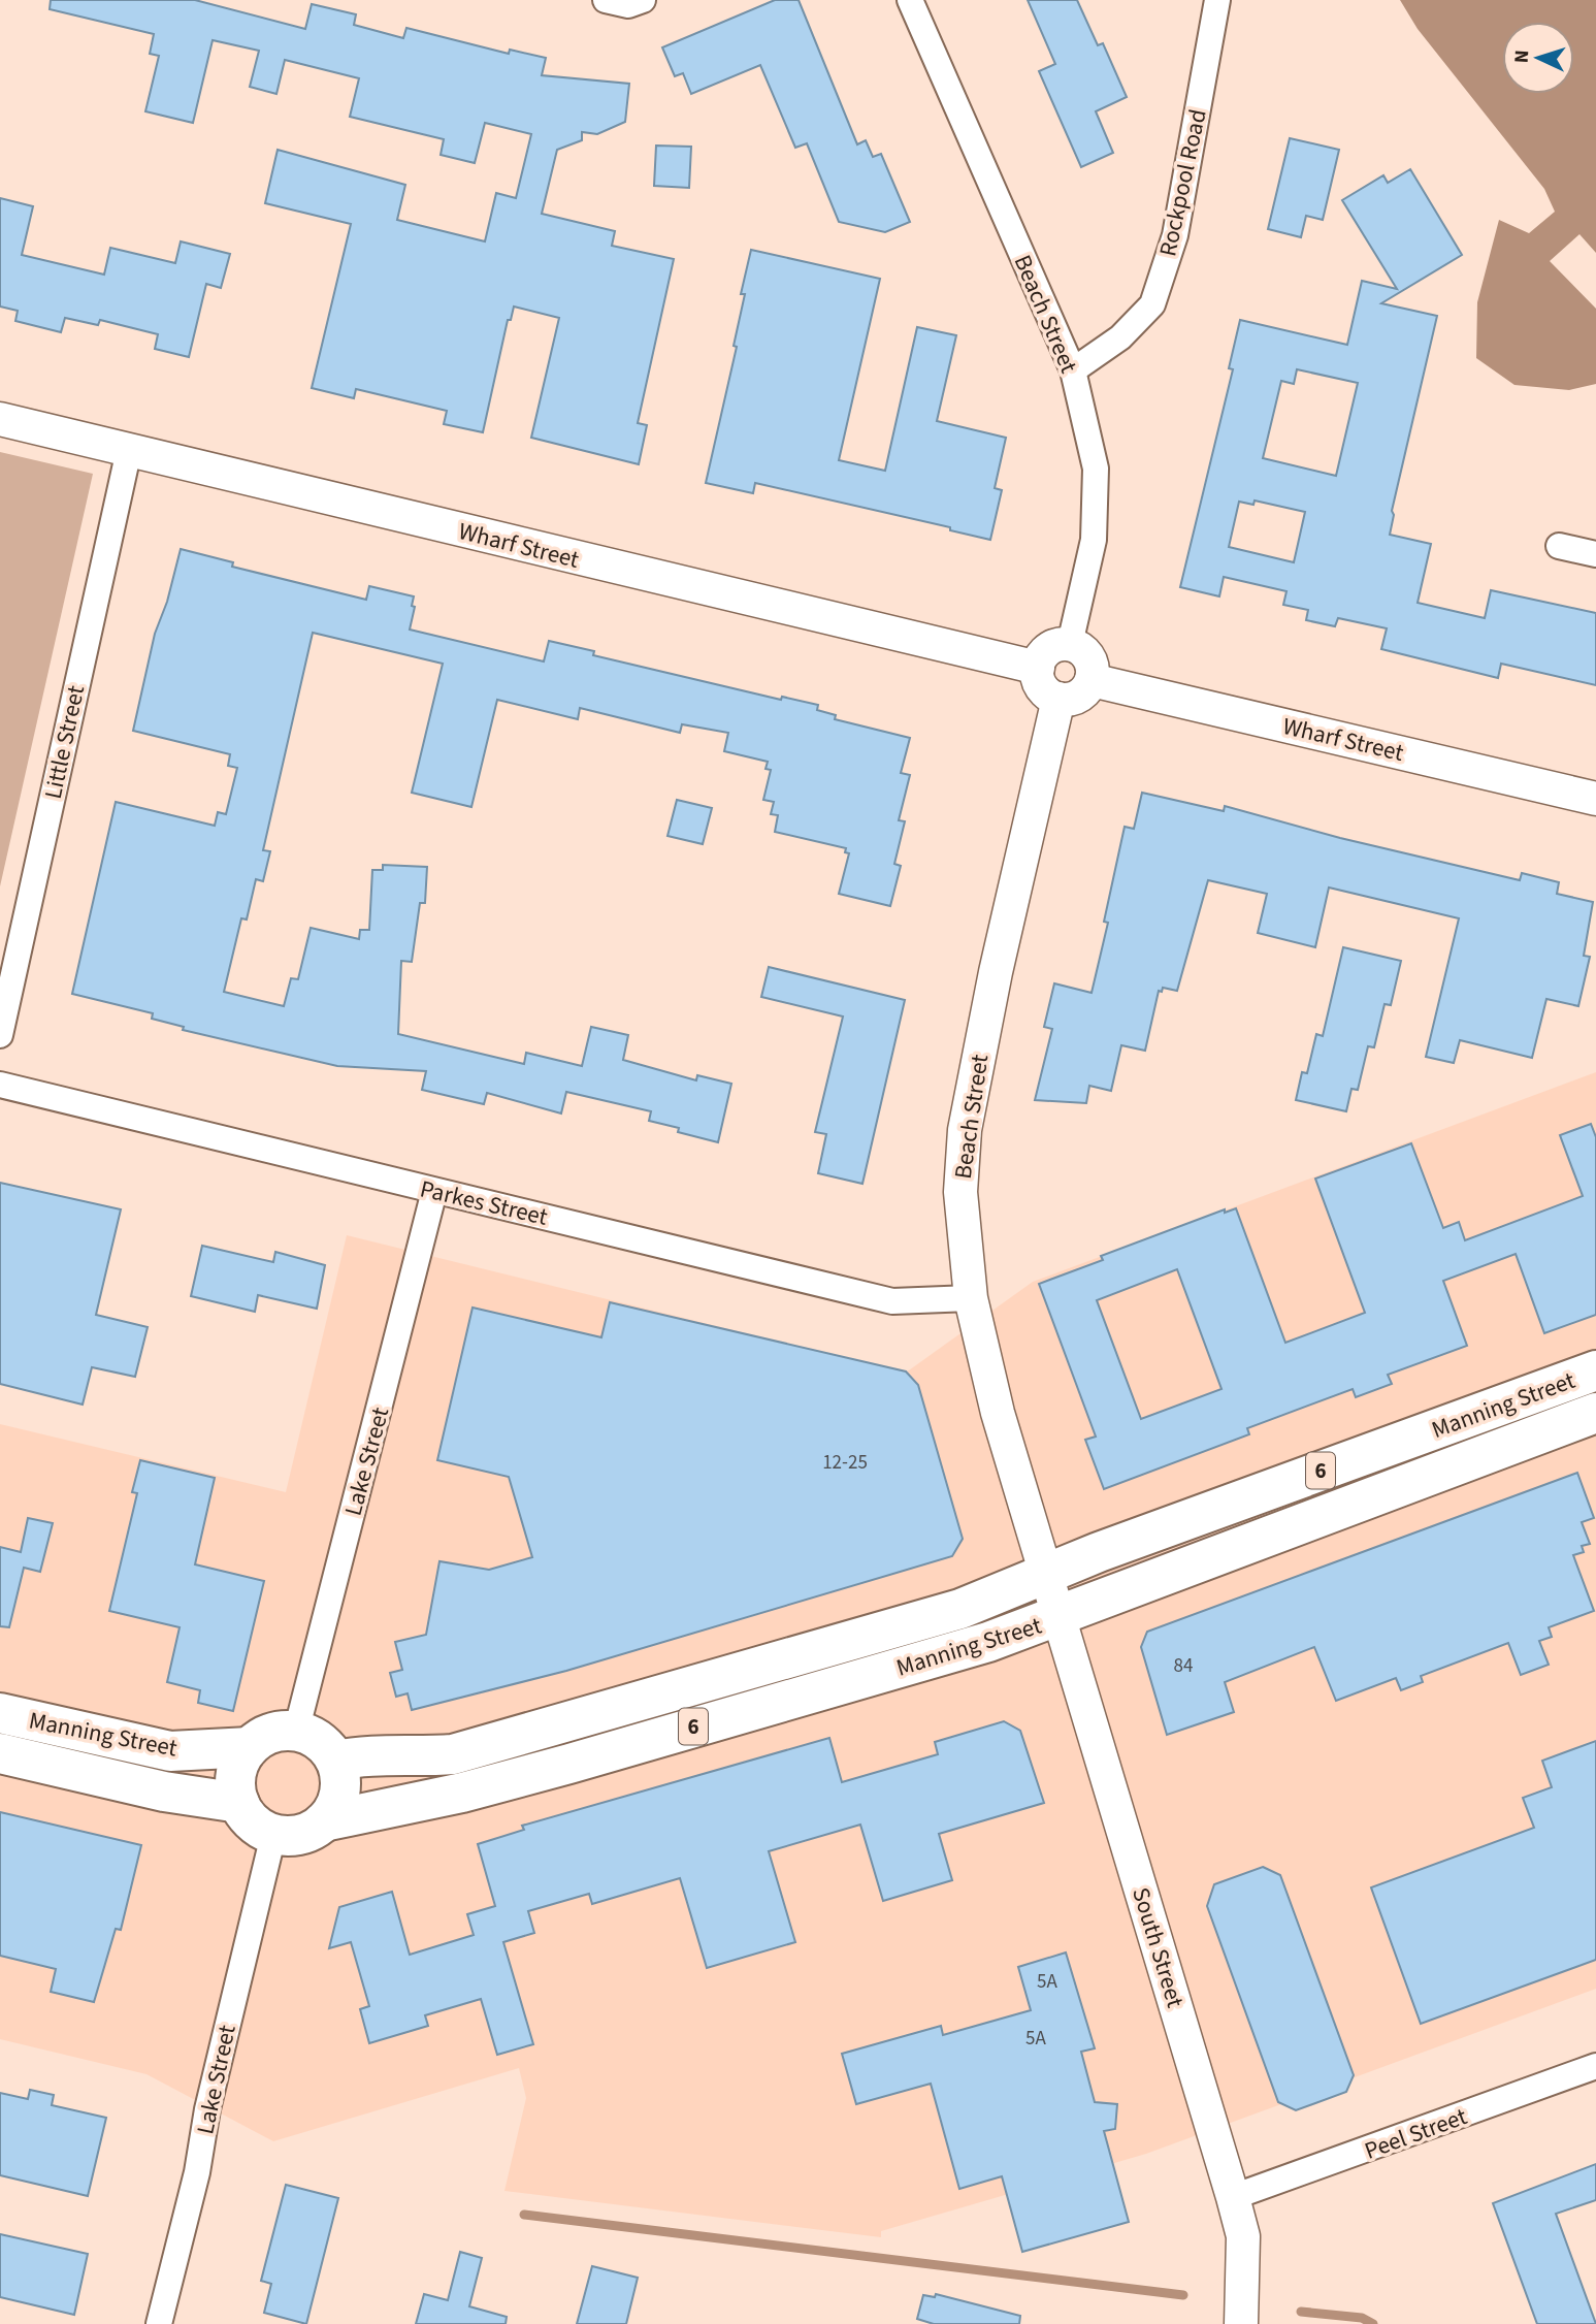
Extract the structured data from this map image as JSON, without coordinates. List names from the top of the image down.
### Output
{
  "streets": {
    "main road": ["Manning Street", "6"],
    "street": [
      "Rockpool Road",
      "Beach Street",
      "Wharf Street",
      "Little Street",
      "Parkes Street",
      "Lake Street",
      "South Street",
      "Peel Street"
    ]
  },
  "crossings": [
    ["Rockpool Road", "Beach Street"],
    ["Beach Street", "Wharf Street"],
    ["Beach Street", "Parkes Street"],
    ["Beach Street", "Manning Street"],
    ["Beach Street", "South Street"],
    ["Wharf Street", "Little Street"],
    ["Parkes Street", "Lake Street"],
    ["Manning Street", "Lake Street"],
    ["Manning Street", "6"],
    ["Manning Street", "South Street"],
    ["Lake Street", "6"],
    ["South Street", "Peel Street"]
  ],
  "house_numbers": [
    "12-25",
    "84",
    "5A",
    "5A"
  ],
  "north": "left"
}
